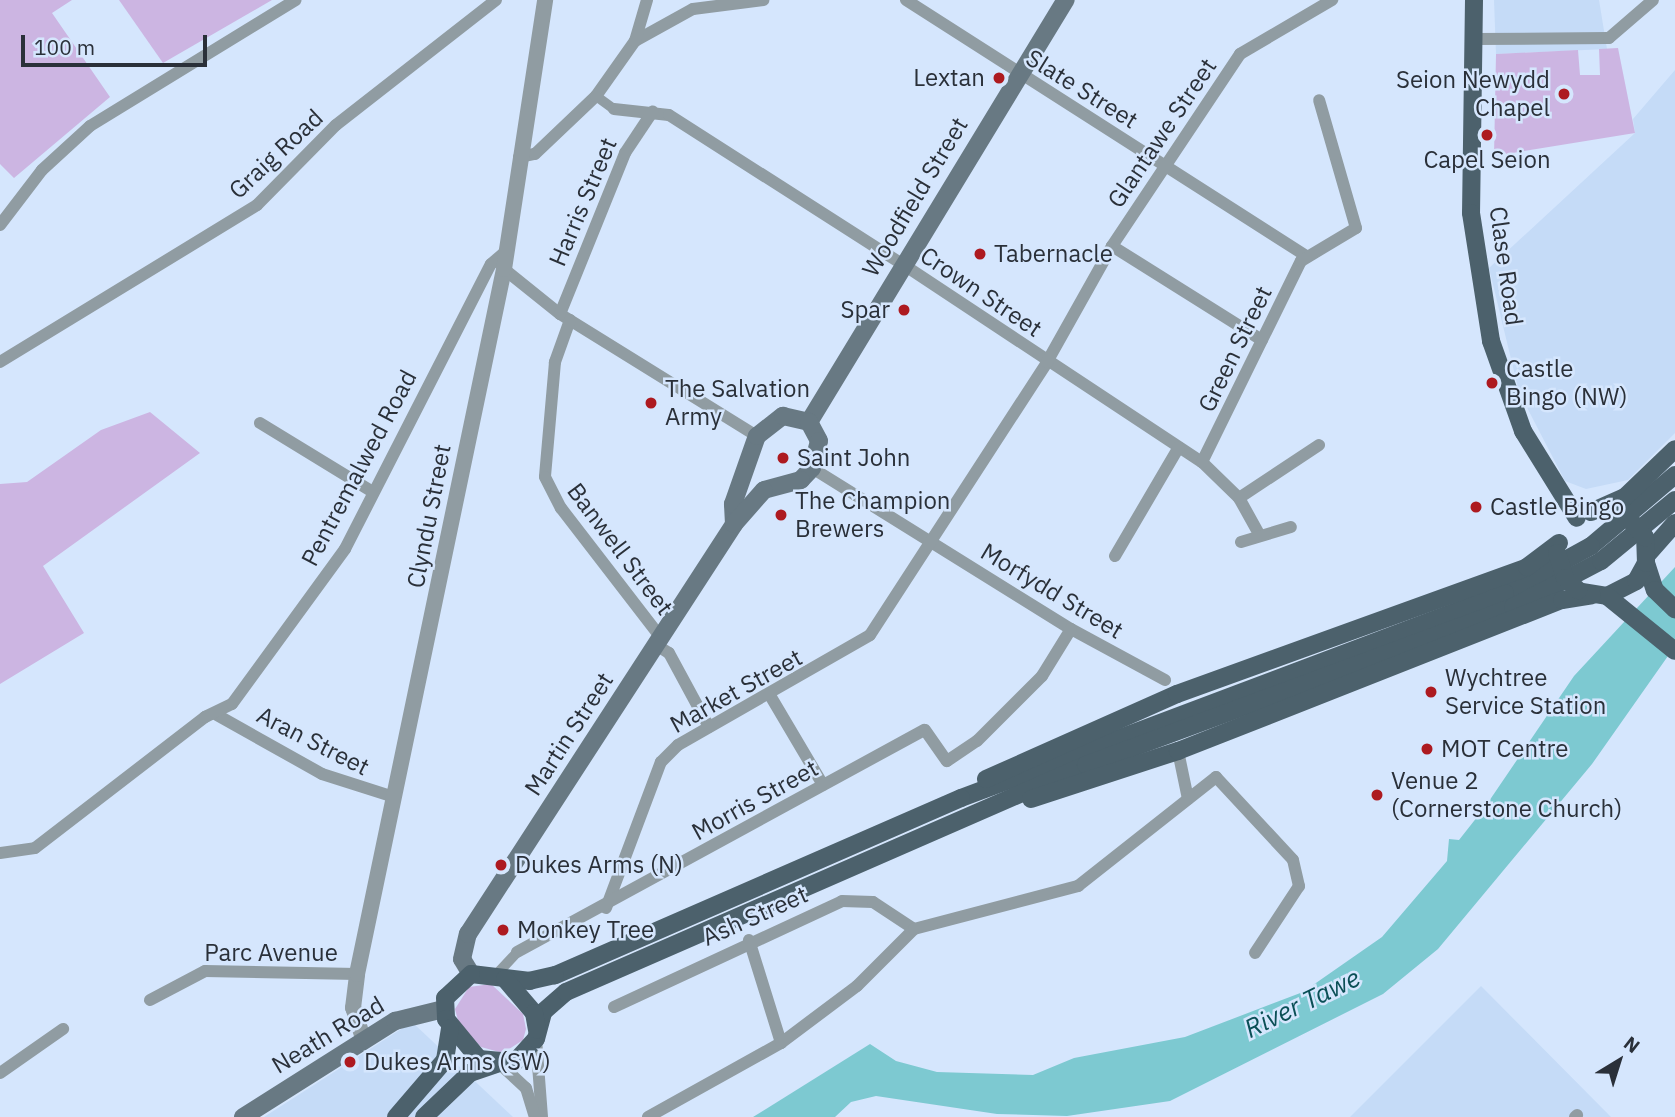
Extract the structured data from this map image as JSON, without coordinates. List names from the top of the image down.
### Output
{
  "streets": {
    "main road": [
      "Woodfield Street",
      "Clase Road",
      "Martin Street",
      "Neath Road"
    ],
    "street": [
      "Slate Street",
      "Glantawe Street",
      "Graig Road",
      "Harris Street",
      "Crown Street",
      "Green Street",
      "Pentremalwed Road",
      "Clyndu Street",
      "Banwell Street",
      "Morfydd Street",
      "Market Street",
      "Aran Street",
      "Morris Street",
      "Ash Street",
      "Parc Avenue"
    ]
  },
  "crossings": [
    ["Slate Street", "Glantawe Street"],
    ["Slate Street", "Woodfield Street"],
    ["Slate Street", "Green Street"],
    ["Glantawe Street", "Crown Street"],
    ["Glantawe Street", "Morfydd Street"],
    ["Glantawe Street", "Market Street"],
    ["Woodfield Street", "Crown Street"],
    ["Woodfield Street", "Morfydd Street"],
    ["Harris Street", "Crown Street"],
    ["Harris Street", "Banwell Street"],
    ["Crown Street", "Green Street"],
    ["Pentremalwed Road", "Clyndu Street"],
    ["Pentremalwed Road", "Aran Street"],
    ["Clyndu Street", "Aran Street"],
    ["Clyndu Street", "Parc Avenue"],
    ["Clyndu Street", "Neath Road"],
    ["Banwell Street", "Market Street"],
    ["Banwell Street", "Martin Street"],
    ["Morfydd Street", "Market Street"],
    ["Morfydd Street", "Morris Street"],
    ["Market Street", "Morris Street"],
    ["Martin Street", "Neath Road"]
  ],
  "water": ["River Tawe"],
  "places": [
    "Lextan",
    "Seion Newydd Chapel",
    "Capel Seion",
    "Tabernacle",
    "Spar",
    "Castle Bingo (NW)",
    "The Salvation Army",
    "Saint John",
    "Castle Bingo",
    "The Champion Brewers",
    "Wychtree Service Station",
    "MOT Centre",
    "Venue 2 (Cornerstone Church)",
    "Dukes Arms (N)",
    "Monkey Tree",
    "Dukes Arms (SW)"
  ],
  "scale_bar": "100 m",
  "north": "top right"
}
